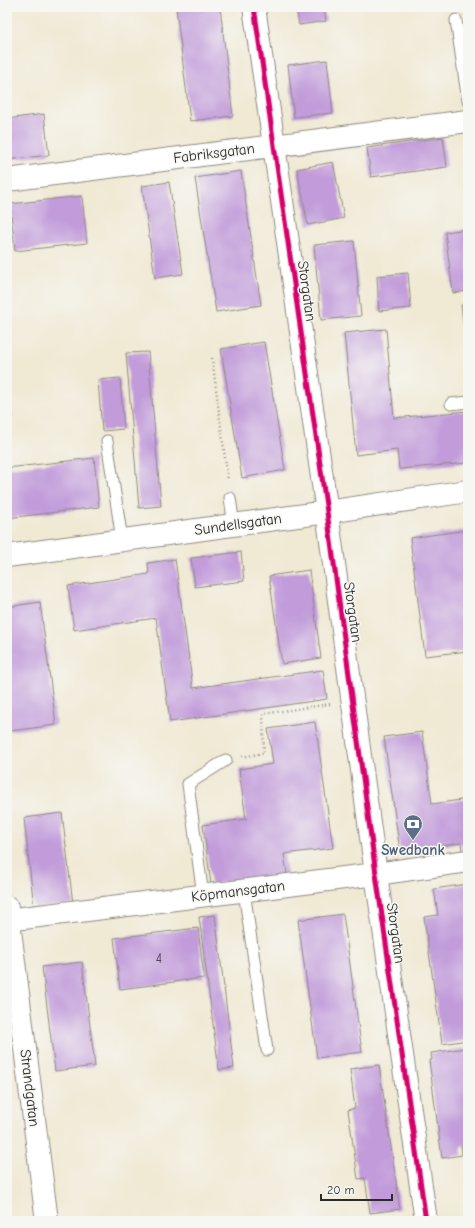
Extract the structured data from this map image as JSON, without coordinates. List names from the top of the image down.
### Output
{
  "streets": {
    "street": [
      "Fabriksgatan",
      "Storgatan",
      "Sundellsgatan",
      "Köpmansgatan",
      "Strandgatan"
    ]
  },
  "crossings": [
    ["Fabriksgatan", "Storgatan"],
    ["Storgatan", "Sundellsgatan"],
    ["Storgatan", "Köpmansgatan"],
    ["Köpmansgatan", "Strandgatan"]
  ],
  "places": {
    "bank": ["Swedbank"]
  },
  "house_numbers": ["4"],
  "scale_bar": "20 m"
}
